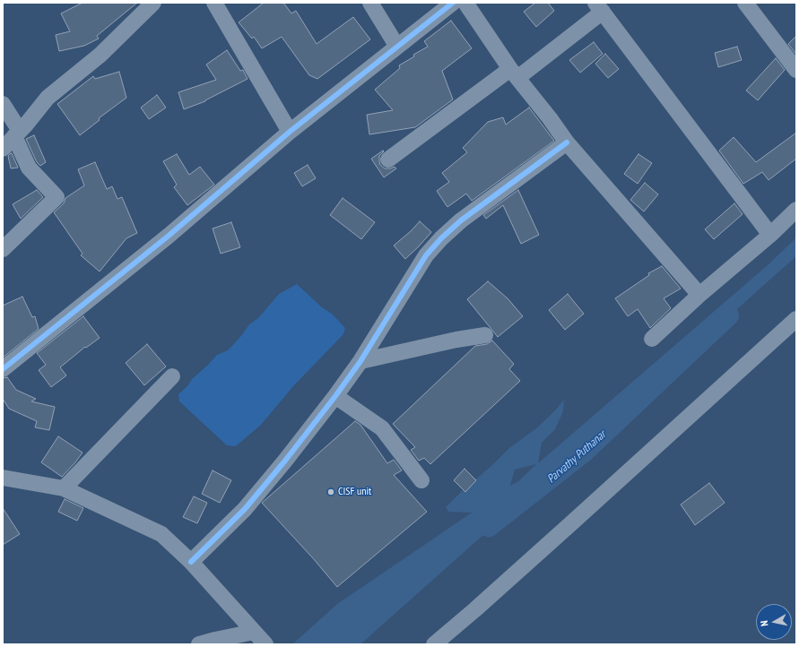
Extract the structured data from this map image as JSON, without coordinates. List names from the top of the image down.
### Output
{
  "water": ["Parvathy Puthanar"],
  "places": ["CISF unit"],
  "north": "left"
}
